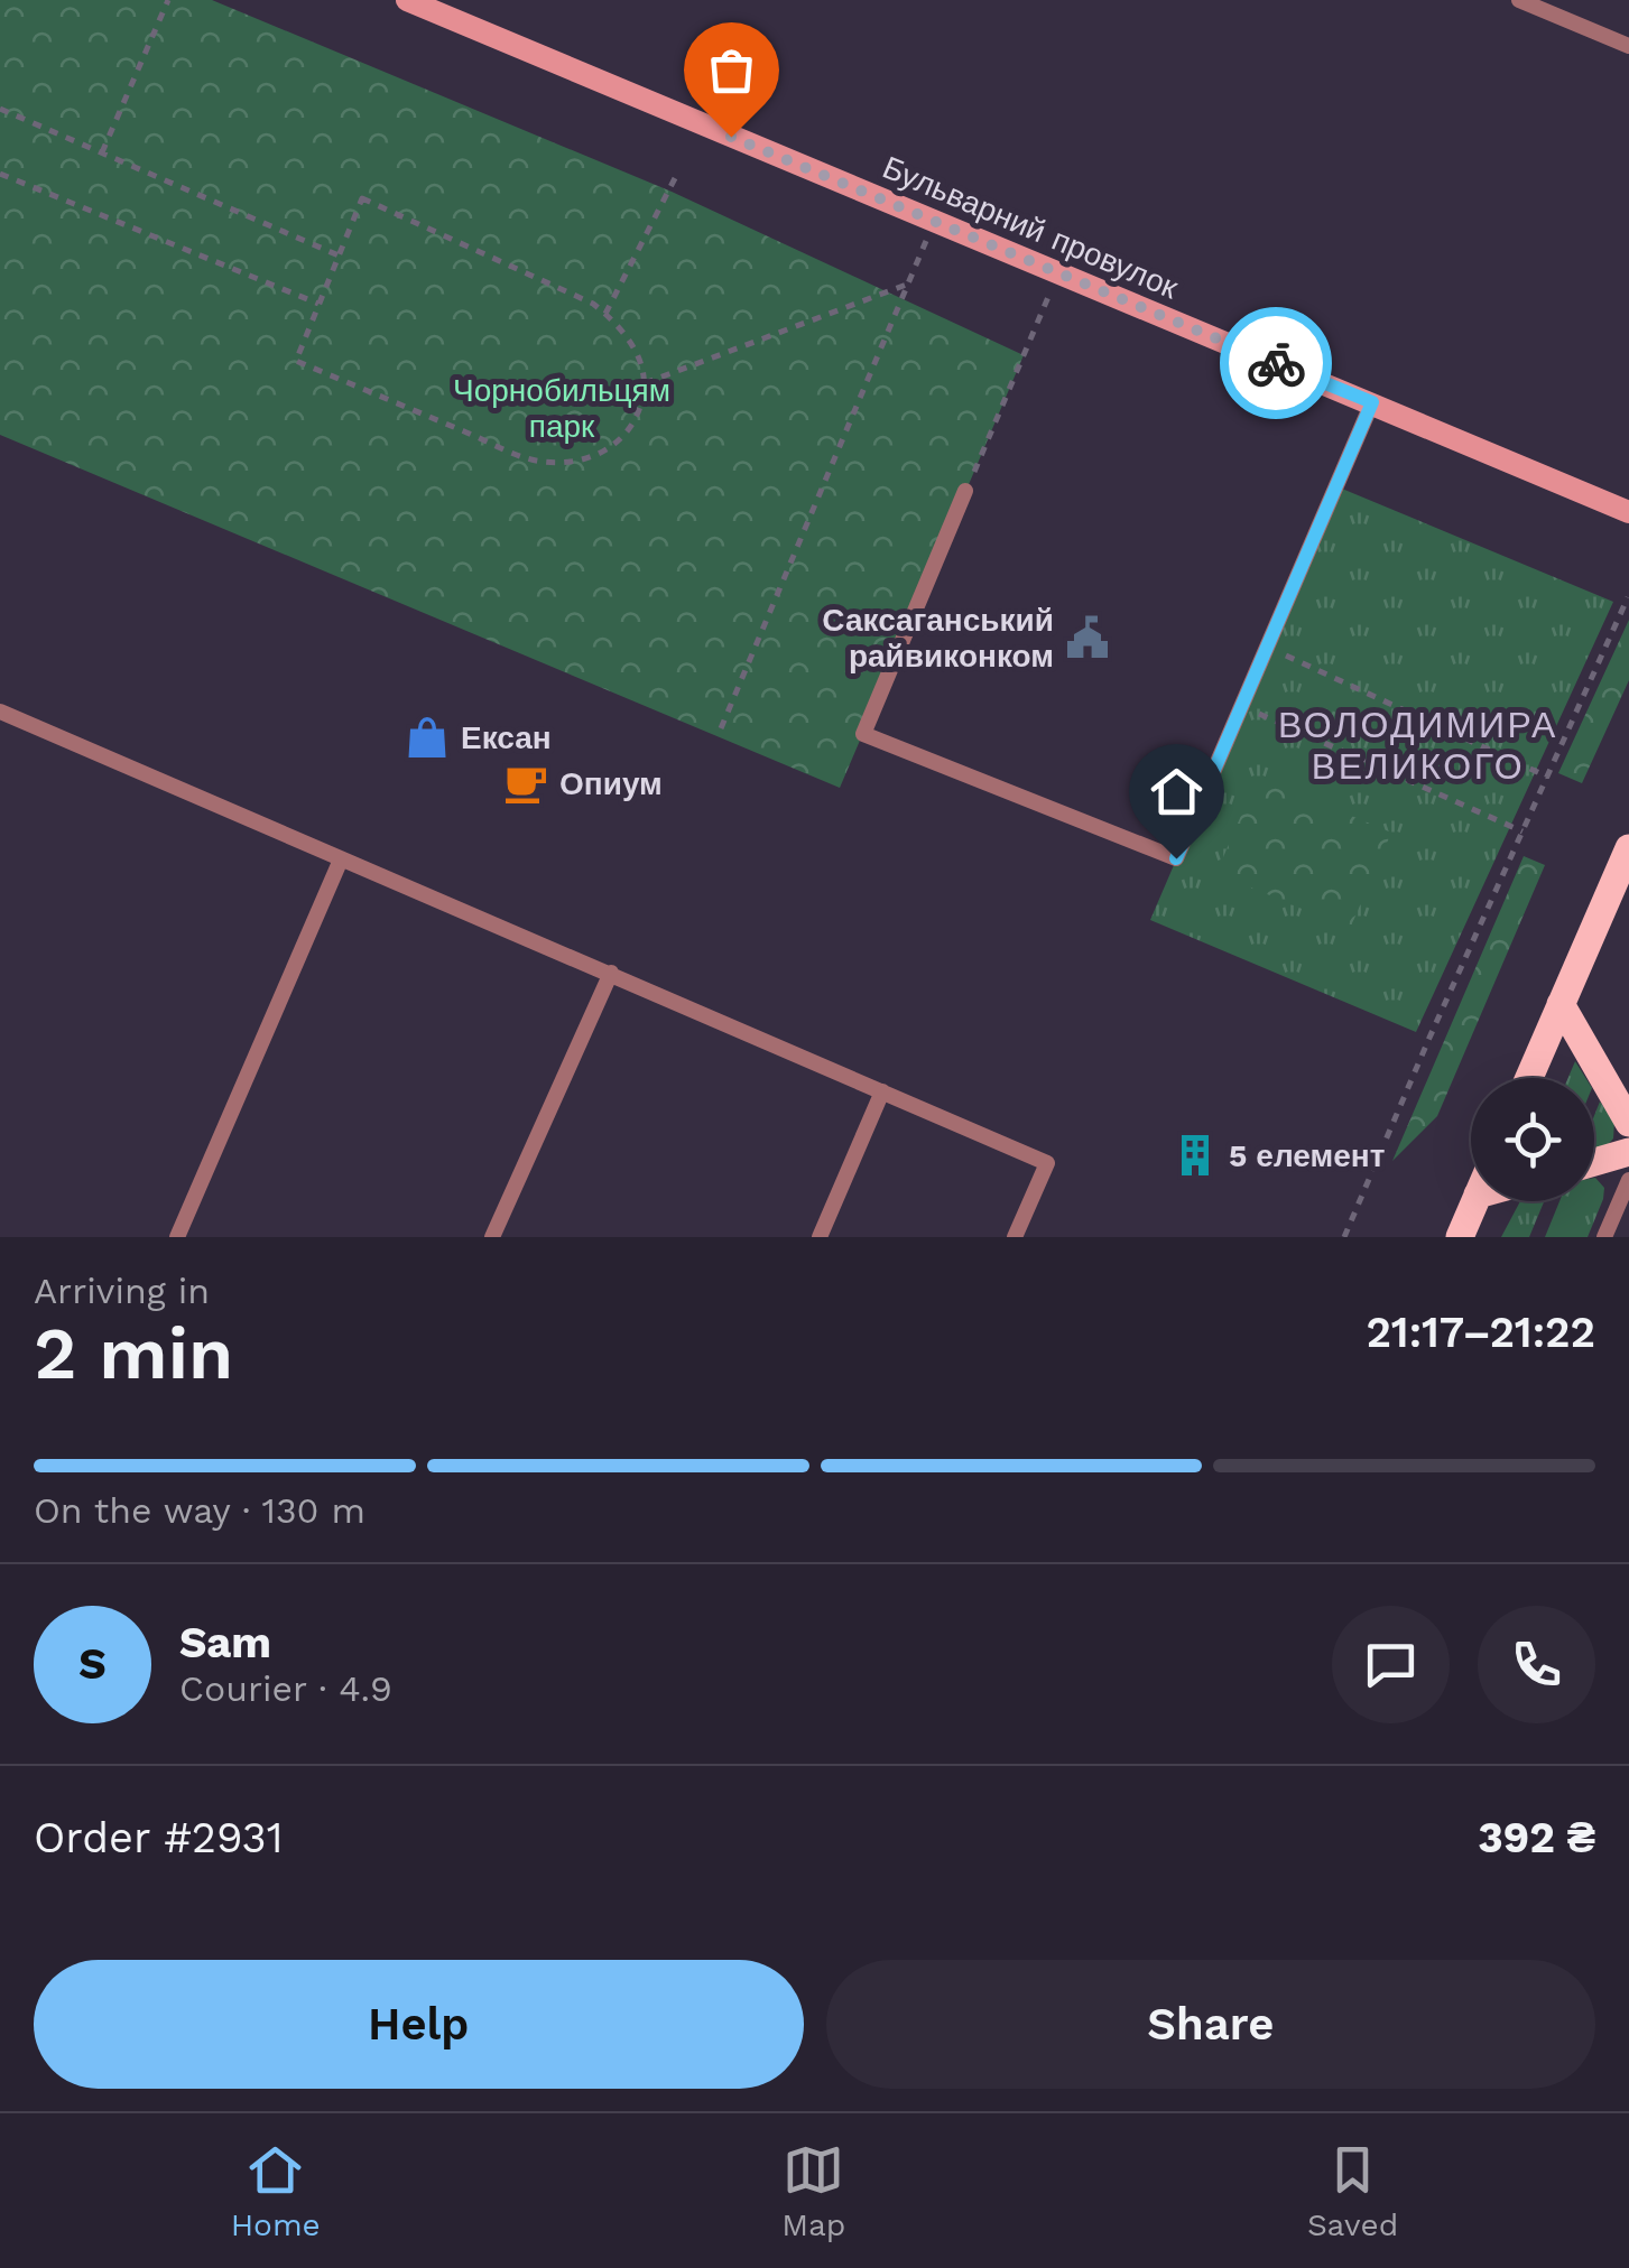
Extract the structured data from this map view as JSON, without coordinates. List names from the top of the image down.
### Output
{
  "streets": {
    "street": ["Бульварний провулок"]
  },
  "districts": ["ВОЛОДИМИРА ВЕЛИКОГО"],
  "parks": ["Чорнобильцям парк"],
  "places": {
    "public building": ["Саксаганський райвиконком"],
    "shop": ["Ексан"],
    "cafe": ["Опиум"],
    "building": ["5 елемент"]
  },
  "page": {
    "heading": ["2 min", "Arriving in", "21:17–21:22"],
    "panel": [
      "Sam",
      "Courier · 4.9",
      "Order #2931",
      "392 ₴"
    ],
    "bar": "On the way · 130 m",
    "round": "S",
    "buttons": ["Help", "Share"],
    "tabs": ["Home", "Map", "Saved"]
  }
}
